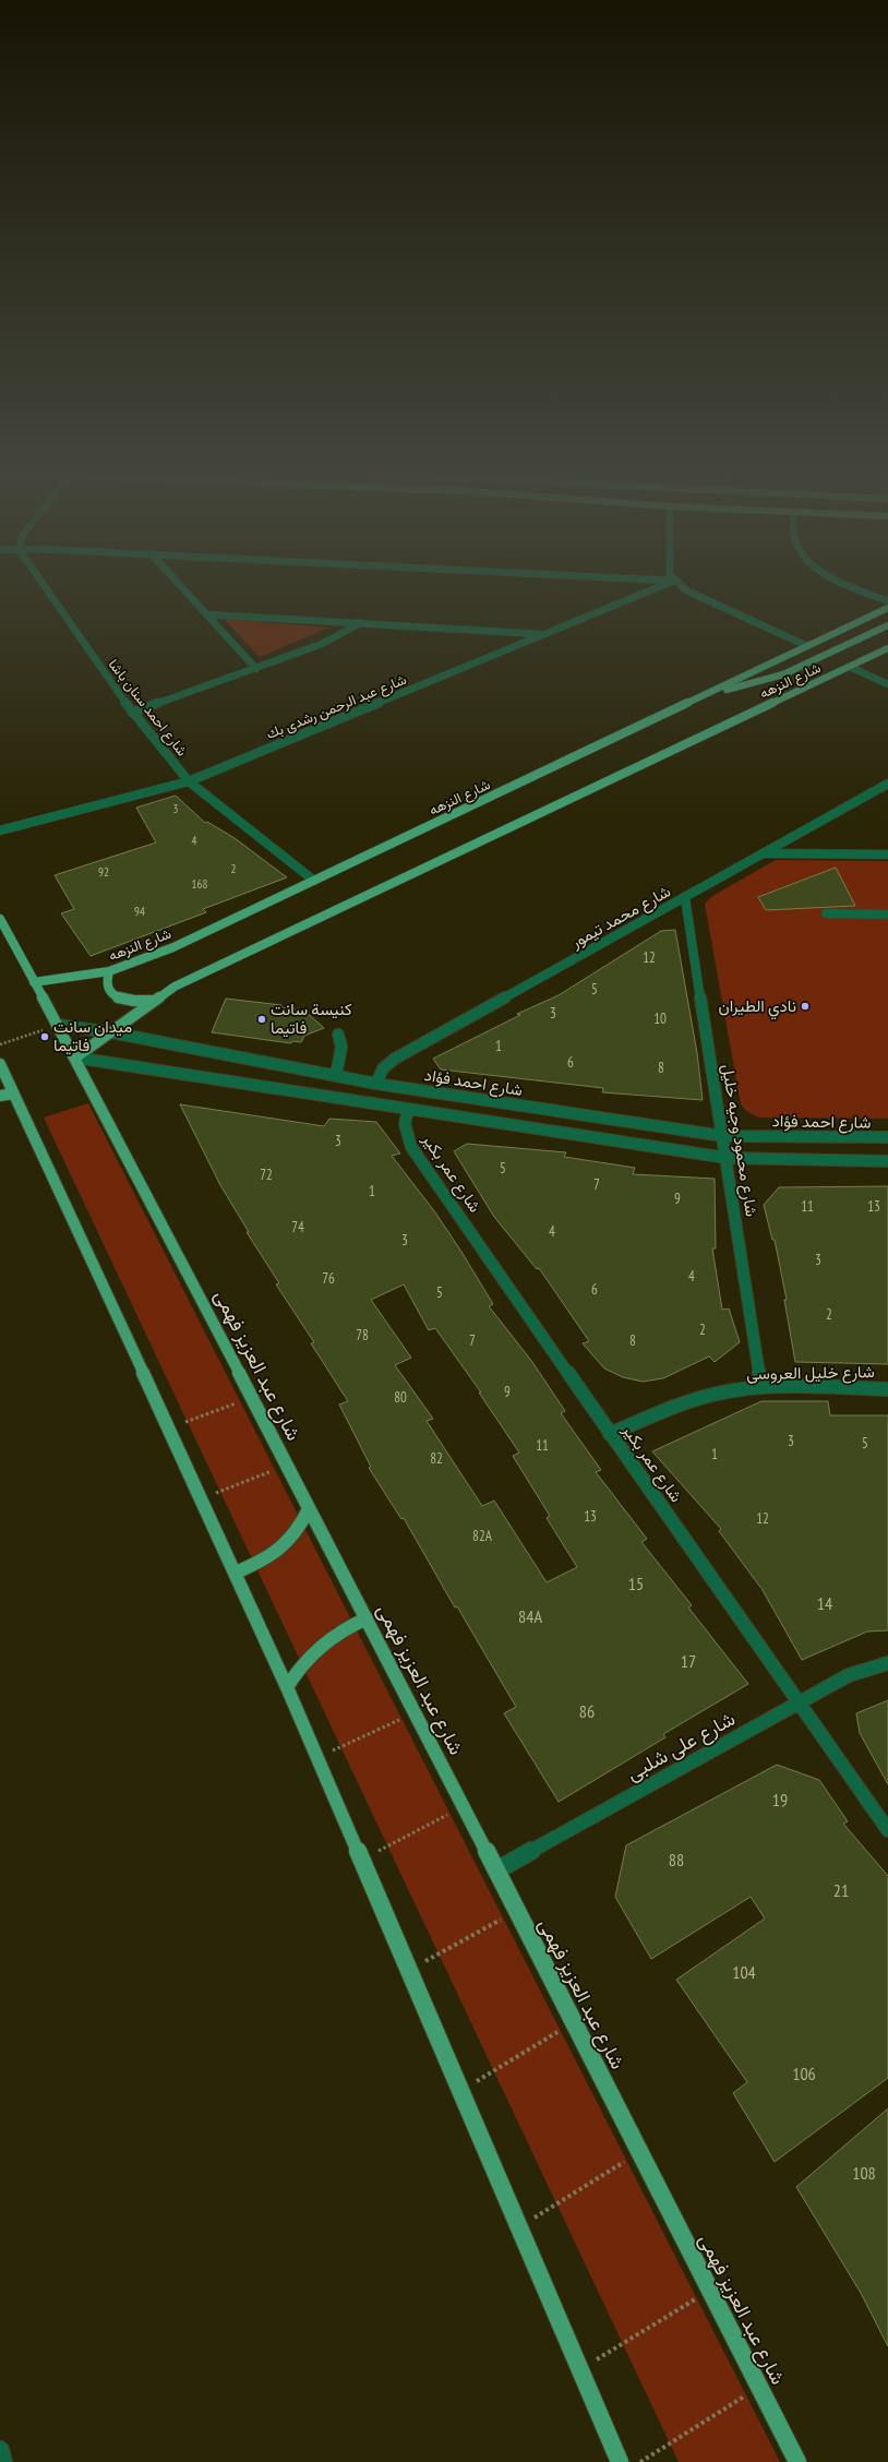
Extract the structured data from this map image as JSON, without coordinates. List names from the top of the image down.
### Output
{
  "streets": {
    "main road": ["شارع النزهه", "شارع عبد العزيز فهمى"],
    "street": [
      "شارع عبد الرحمن رشدى بك",
      "شارع احمد سنان باشا",
      "شارع محمد تيمور",
      "شارع احمد فؤاد",
      "شارع محمود وجيه خليل",
      "شارع عمر بكير",
      "شارع خليل العروسى",
      "شارع على شلبى"
    ]
  },
  "crossings": [
    ["شارع النزهه", "شارع احمد سنان باشا"],
    ["شارع النزهه", "شارع احمد فؤاد"],
    ["شارع النزهه", "شارع عبد العزيز فهمى"],
    ["شارع عبد الرحمن رشدى بك", "شارع احمد سنان باشا"],
    ["شارع محمد تيمور", "شارع احمد فؤاد"],
    ["شارع محمد تيمور", "شارع محمود وجيه خليل"],
    ["شارع احمد فؤاد", "شارع محمود وجيه خليل"],
    ["شارع احمد فؤاد", "شارع عبد العزيز فهمى"],
    ["شارع محمود وجيه خليل", "شارع خليل العروسى"],
    ["شارع عمر بكير", "شارع خليل العروسى"],
    ["شارع عمر بكير", "شارع على شلبى"],
    ["شارع عبد العزيز فهمى", "شارع على شلبى"]
  ],
  "places": ["نادي الطيران", "كنيسة سانت فاتيما", "ميدان سانت فاتيما"],
  "house_numbers": [
    "3",
    "4",
    "2",
    "92",
    "168",
    "94",
    "12",
    "5",
    "3",
    "10",
    "1",
    "6",
    "8",
    "3",
    "5",
    "72",
    "7",
    "1",
    "9",
    "11",
    "13",
    "74",
    "4",
    "3",
    "3",
    "4",
    "76",
    "6",
    "5",
    "2",
    "2",
    "78",
    "7",
    "8",
    "9",
    "80",
    "3",
    "5",
    "11",
    "1",
    "82",
    "13",
    "12",
    "82A",
    "15",
    "14",
    "84A",
    "17",
    "86",
    "19",
    "88",
    "21",
    "104",
    "106",
    "108"
  ]
}
